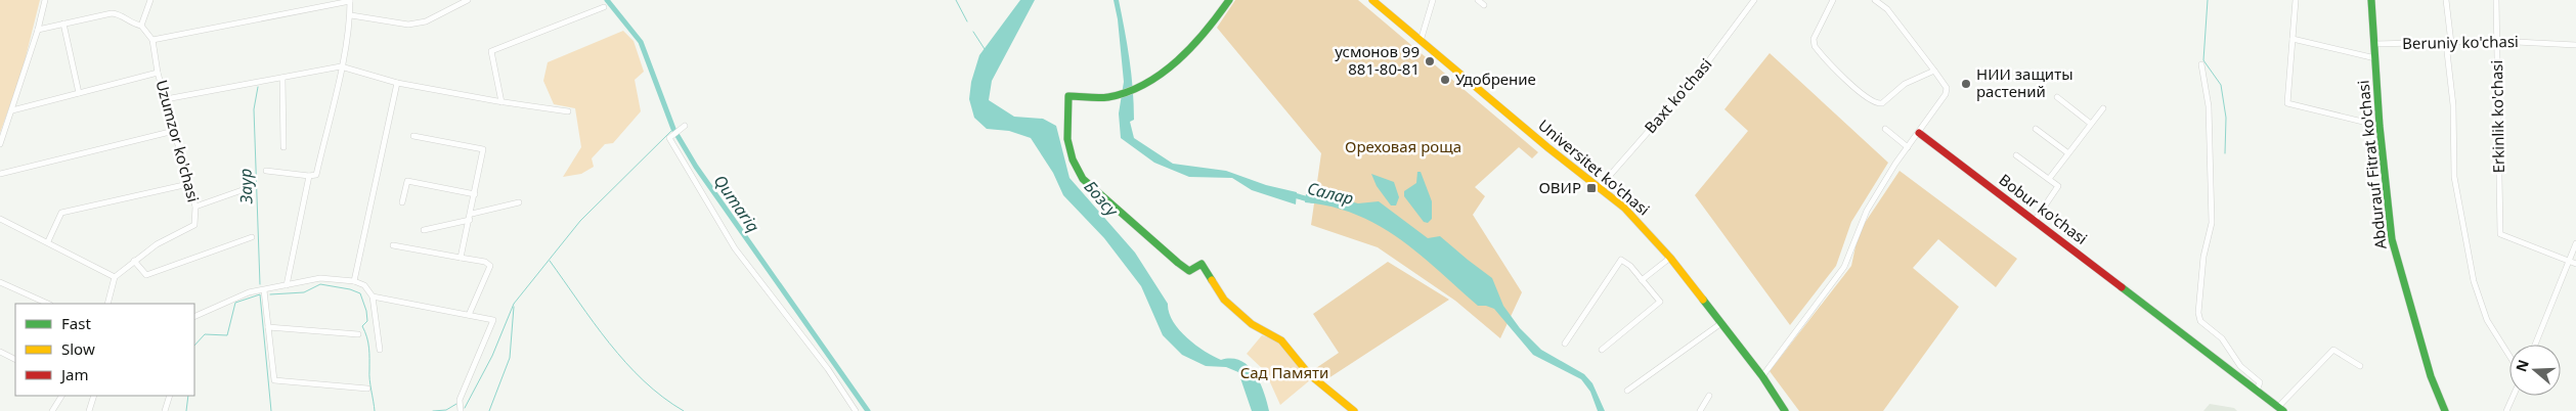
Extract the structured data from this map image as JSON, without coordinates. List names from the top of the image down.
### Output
{
  "streets": {
    "street": [
      "Beruniy ko'chasi",
      "Baxt ko'chasi",
      "Erkinlik ko'chasi",
      "Uzumzor ko'chasi",
      "Abdurauf Fitrat ko'chasi",
      "Universitet ko'chasi",
      "Bobur ko'chasi"
    ]
  },
  "crossings": [
    ["Beruniy ko'chasi", "Erkinlik ko'chasi"],
    ["Beruniy ko'chasi", "Abdurauf Fitrat ko'chasi"],
    ["Baxt ko'chasi", "Universitet ko'chasi"]
  ],
  "water": [
    "Заур",
    "Салар",
    "Бозсу",
    "Qumariq"
  ],
  "parks": ["Ореховая роща", "Сад Памяти"],
  "places": {
    "other": ["усмонов 99 881-80-81", "Удобрение", "НИИ защиты растений"],
    "transit": ["ОВИР"]
  },
  "legend": ["Fast", "Slow", "Jam"],
  "north": "left"
}
